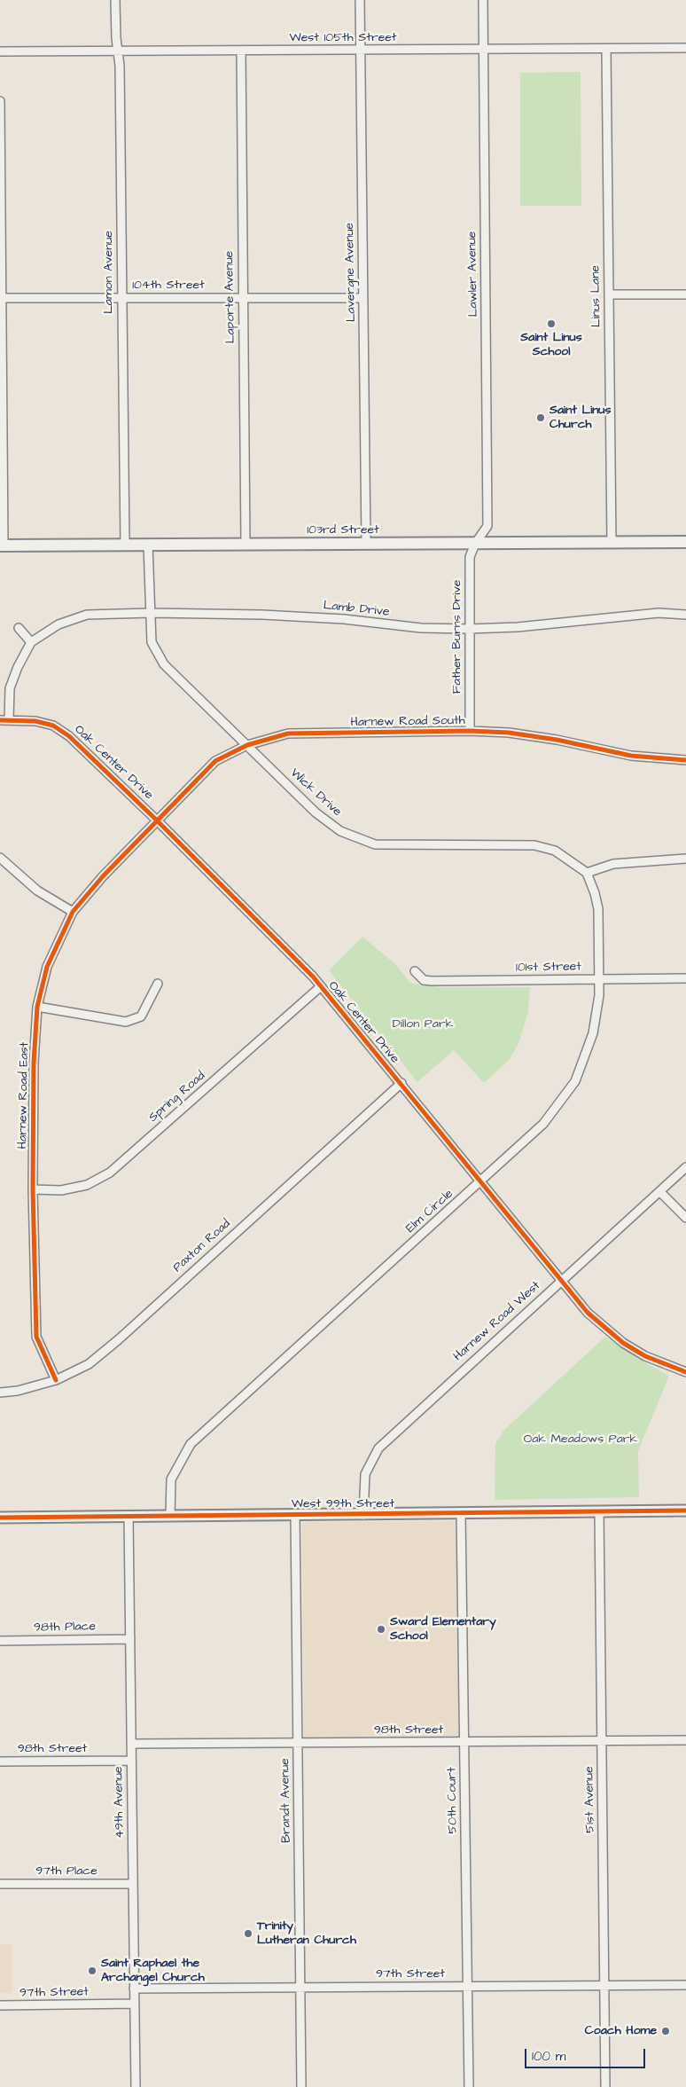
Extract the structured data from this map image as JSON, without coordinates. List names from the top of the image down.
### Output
{
  "streets": {
    "main road": ["103rd Street"],
    "street": [
      "West 105th Street",
      "Lamon Avenue",
      "Lavergne Avenue",
      "Lawler Avenue",
      "104th Street",
      "Linus Lane",
      "Laporte Avenue",
      "Lamb Drive",
      "Father Burns Drive",
      "Harnew Road South",
      "Oak Center Drive",
      "Wick Drive",
      "101st Street",
      "Harnew Road East",
      "Spring Road",
      "Elm Circle",
      "Paxton Road",
      "Harnew Road West",
      "West 99th Street",
      "98th Place",
      "98th Street",
      "51st Avenue",
      "Brandt Avenue",
      "50th Court",
      "49th Avenue",
      "97th Place",
      "97th Street"
    ]
  },
  "crossings": [
    ["West 105th Street", "Lamon Avenue"],
    ["West 105th Street", "Lavergne Avenue"],
    ["West 105th Street", "Lawler Avenue"],
    ["West 105th Street", "Linus Lane"],
    ["West 105th Street", "Laporte Avenue"],
    ["Lamon Avenue", "104th Street"],
    ["Lamon Avenue", "103rd Street"],
    ["Lavergne Avenue", "104th Street"],
    ["Lavergne Avenue", "103rd Street"],
    ["Lawler Avenue", "103rd Street"],
    ["Lawler Avenue", "Father Burns Drive"],
    ["104th Street", "Laporte Avenue"],
    ["Linus Lane", "103rd Street"],
    ["Laporte Avenue", "103rd Street"],
    ["103rd Street", "Father Burns Drive"],
    ["103rd Street", "Wick Drive"],
    ["Lamb Drive", "Father Burns Drive"],
    ["Lamb Drive", "Oak Center Drive"],
    ["Lamb Drive", "Wick Drive"],
    ["Father Burns Drive", "Harnew Road South"],
    ["Harnew Road South", "Oak Center Drive"],
    ["Harnew Road South", "Wick Drive"],
    ["Harnew Road South", "Harnew Road East"],
    ["Oak Center Drive", "Harnew Road East"],
    ["Oak Center Drive", "Spring Road"],
    ["Oak Center Drive", "Elm Circle"],
    ["Oak Center Drive", "Paxton Road"],
    ["Oak Center Drive", "Harnew Road West"],
    ["Wick Drive", "Elm Circle"],
    ["101st Street", "Elm Circle"],
    ["Harnew Road East", "Spring Road"],
    ["Harnew Road East", "Paxton Road"],
    ["Elm Circle", "West 99th Street"],
    ["Harnew Road West", "West 99th Street"],
    ["West 99th Street", "51st Avenue"],
    ["West 99th Street", "Brandt Avenue"],
    ["West 99th Street", "50th Court"],
    ["West 99th Street", "49th Avenue"],
    ["98th Place", "49th Avenue"],
    ["98th Street", "51st Avenue"],
    ["98th Street", "Brandt Avenue"],
    ["98th Street", "50th Court"],
    ["98th Street", "49th Avenue"],
    ["51st Avenue", "97th Street"],
    ["Brandt Avenue", "97th Street"],
    ["50th Court", "97th Street"],
    ["49th Avenue", "97th Place"],
    ["49th Avenue", "97th Street"]
  ],
  "parks": ["Dillon Park", "Oak Meadows Park"],
  "places": [
    "Saint Linus School",
    "Saint Linus Church",
    "Sward Elementary School",
    "Trinity Lutheran Church",
    "Saint Raphael the Archangel Church",
    "Coach Home"
  ],
  "scale_bar": "100 m"
}
